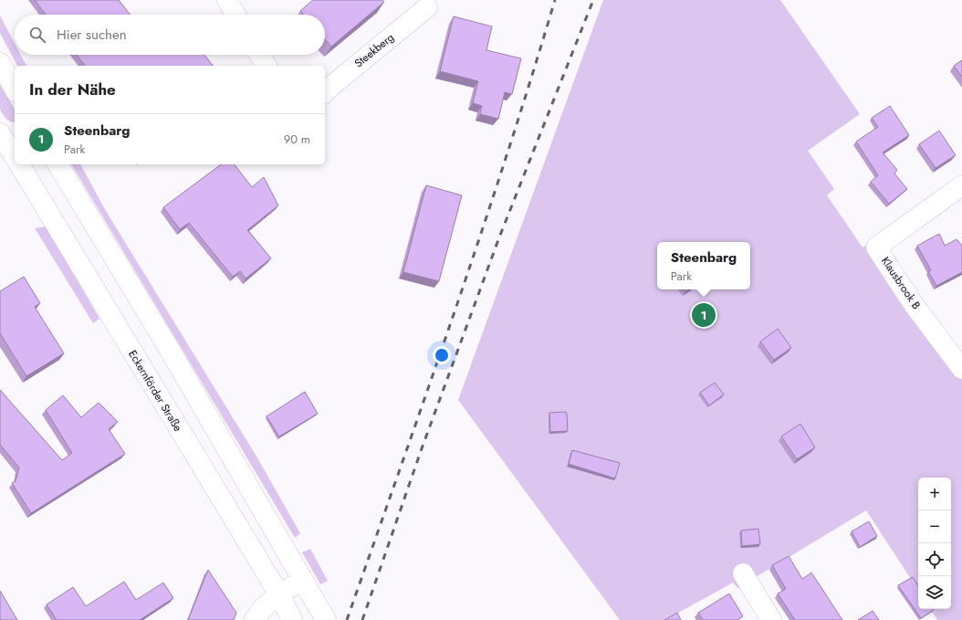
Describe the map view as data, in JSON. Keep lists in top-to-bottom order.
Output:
{
  "streets": {
    "main road": ["Steekberg", "Klausbrook B", "Eckernförder Straße"]
  },
  "page": {
    "search": "Hier suchen",
    "heading": "In der Nähe",
    "list": [
      {
        "mark": "1",
        "name": "Steenbarg",
        "note": "Park",
        "value": "90 m"
      }
    ],
    "popup": ["Steenbarg", "Park"],
    "pins": "1",
    "map_buttons": ["+", "−"]
  }
}
